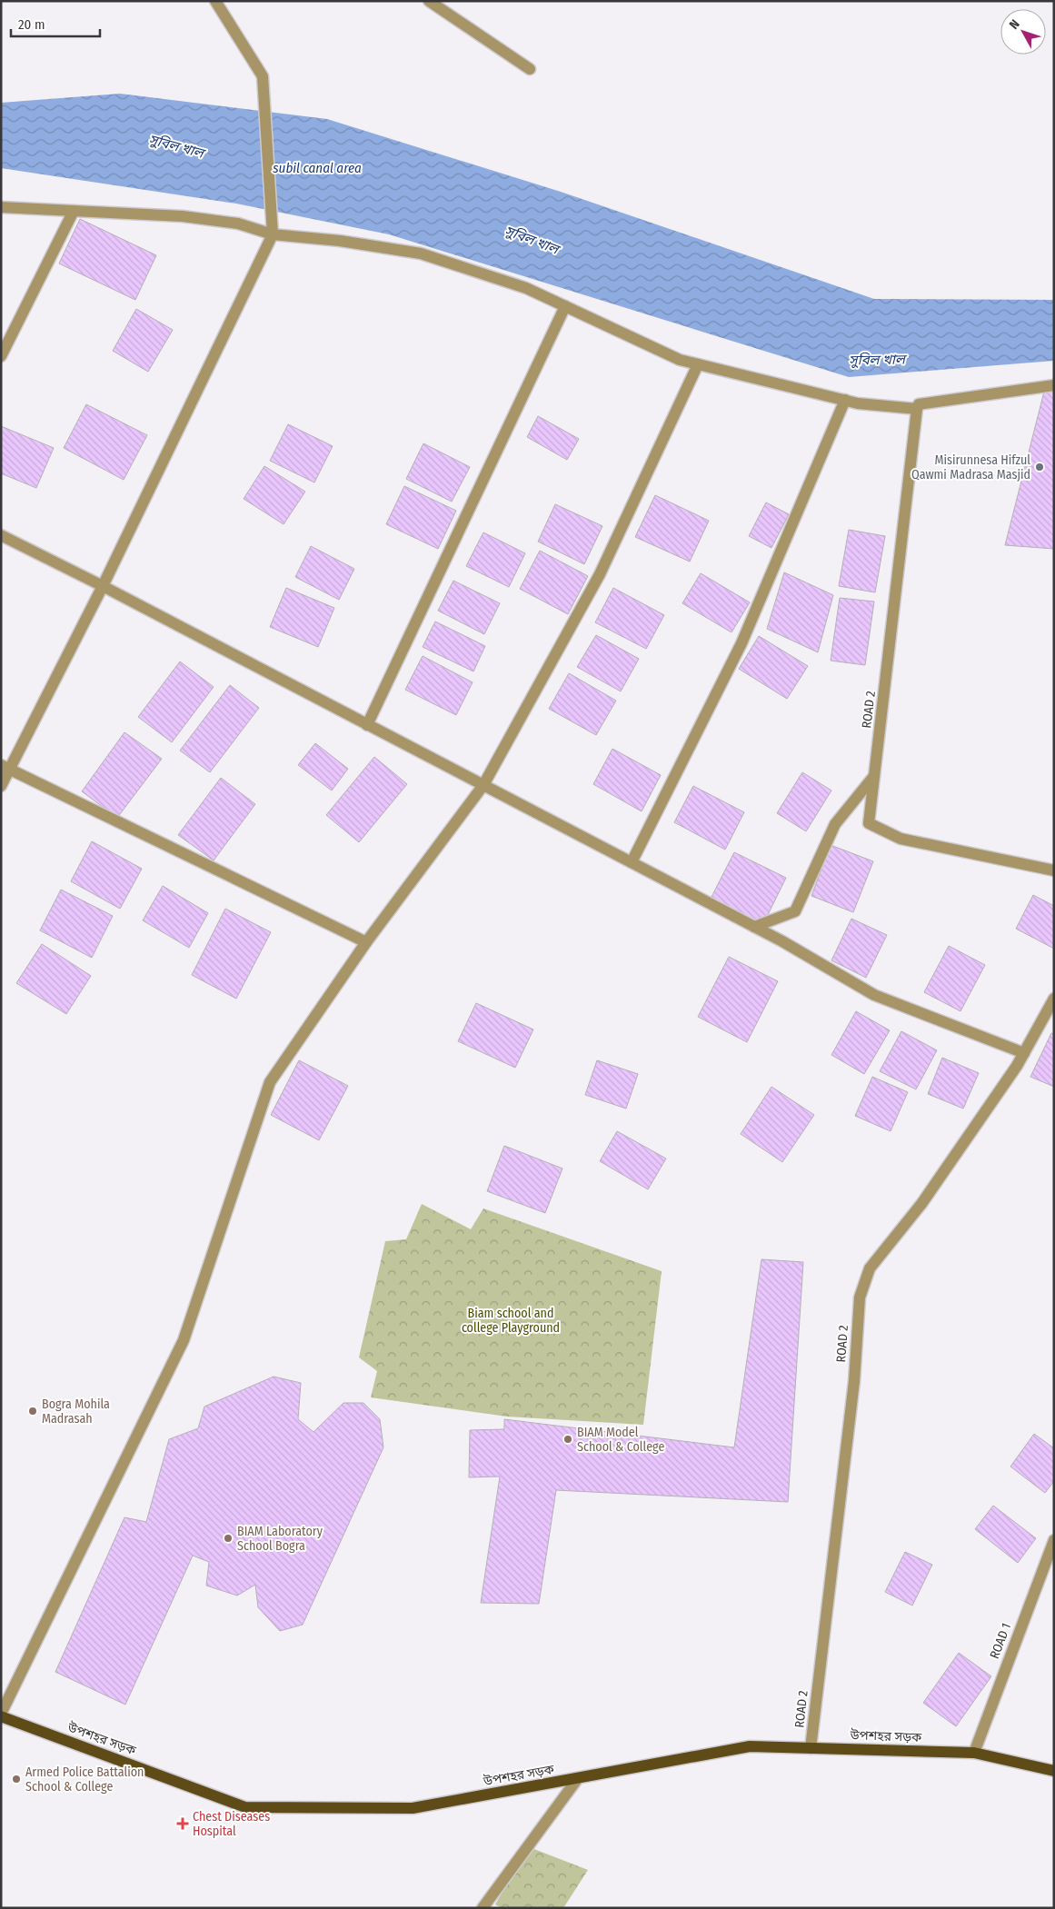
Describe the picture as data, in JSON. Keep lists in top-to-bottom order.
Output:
{
  "streets": {
    "main road": ["উপশহর সড়ক"],
    "street": ["ROAD 2", "ROAD 1"]
  },
  "crossings": [
    ["ROAD 2", "উপশহর সড়ক"],
    ["ROAD 1", "উপশহর সড়ক"]
  ],
  "water": ["সুবিল খাল", "subil canal area"],
  "parks": ["Biam school and college Playground"],
  "places": {
    "other": [
      "Misirunnesa Hifzul Qawmi Madrasa Masjid",
      "Bogra Mohila Madrasah",
      "BIAM Model School & College",
      "BIAM Laboratory School Bogra",
      "Armed Police Battalion School & College"
    ],
    "health": ["Chest Diseases Hospital"]
  },
  "scale_bar": "20 m",
  "north": "top left"
}
